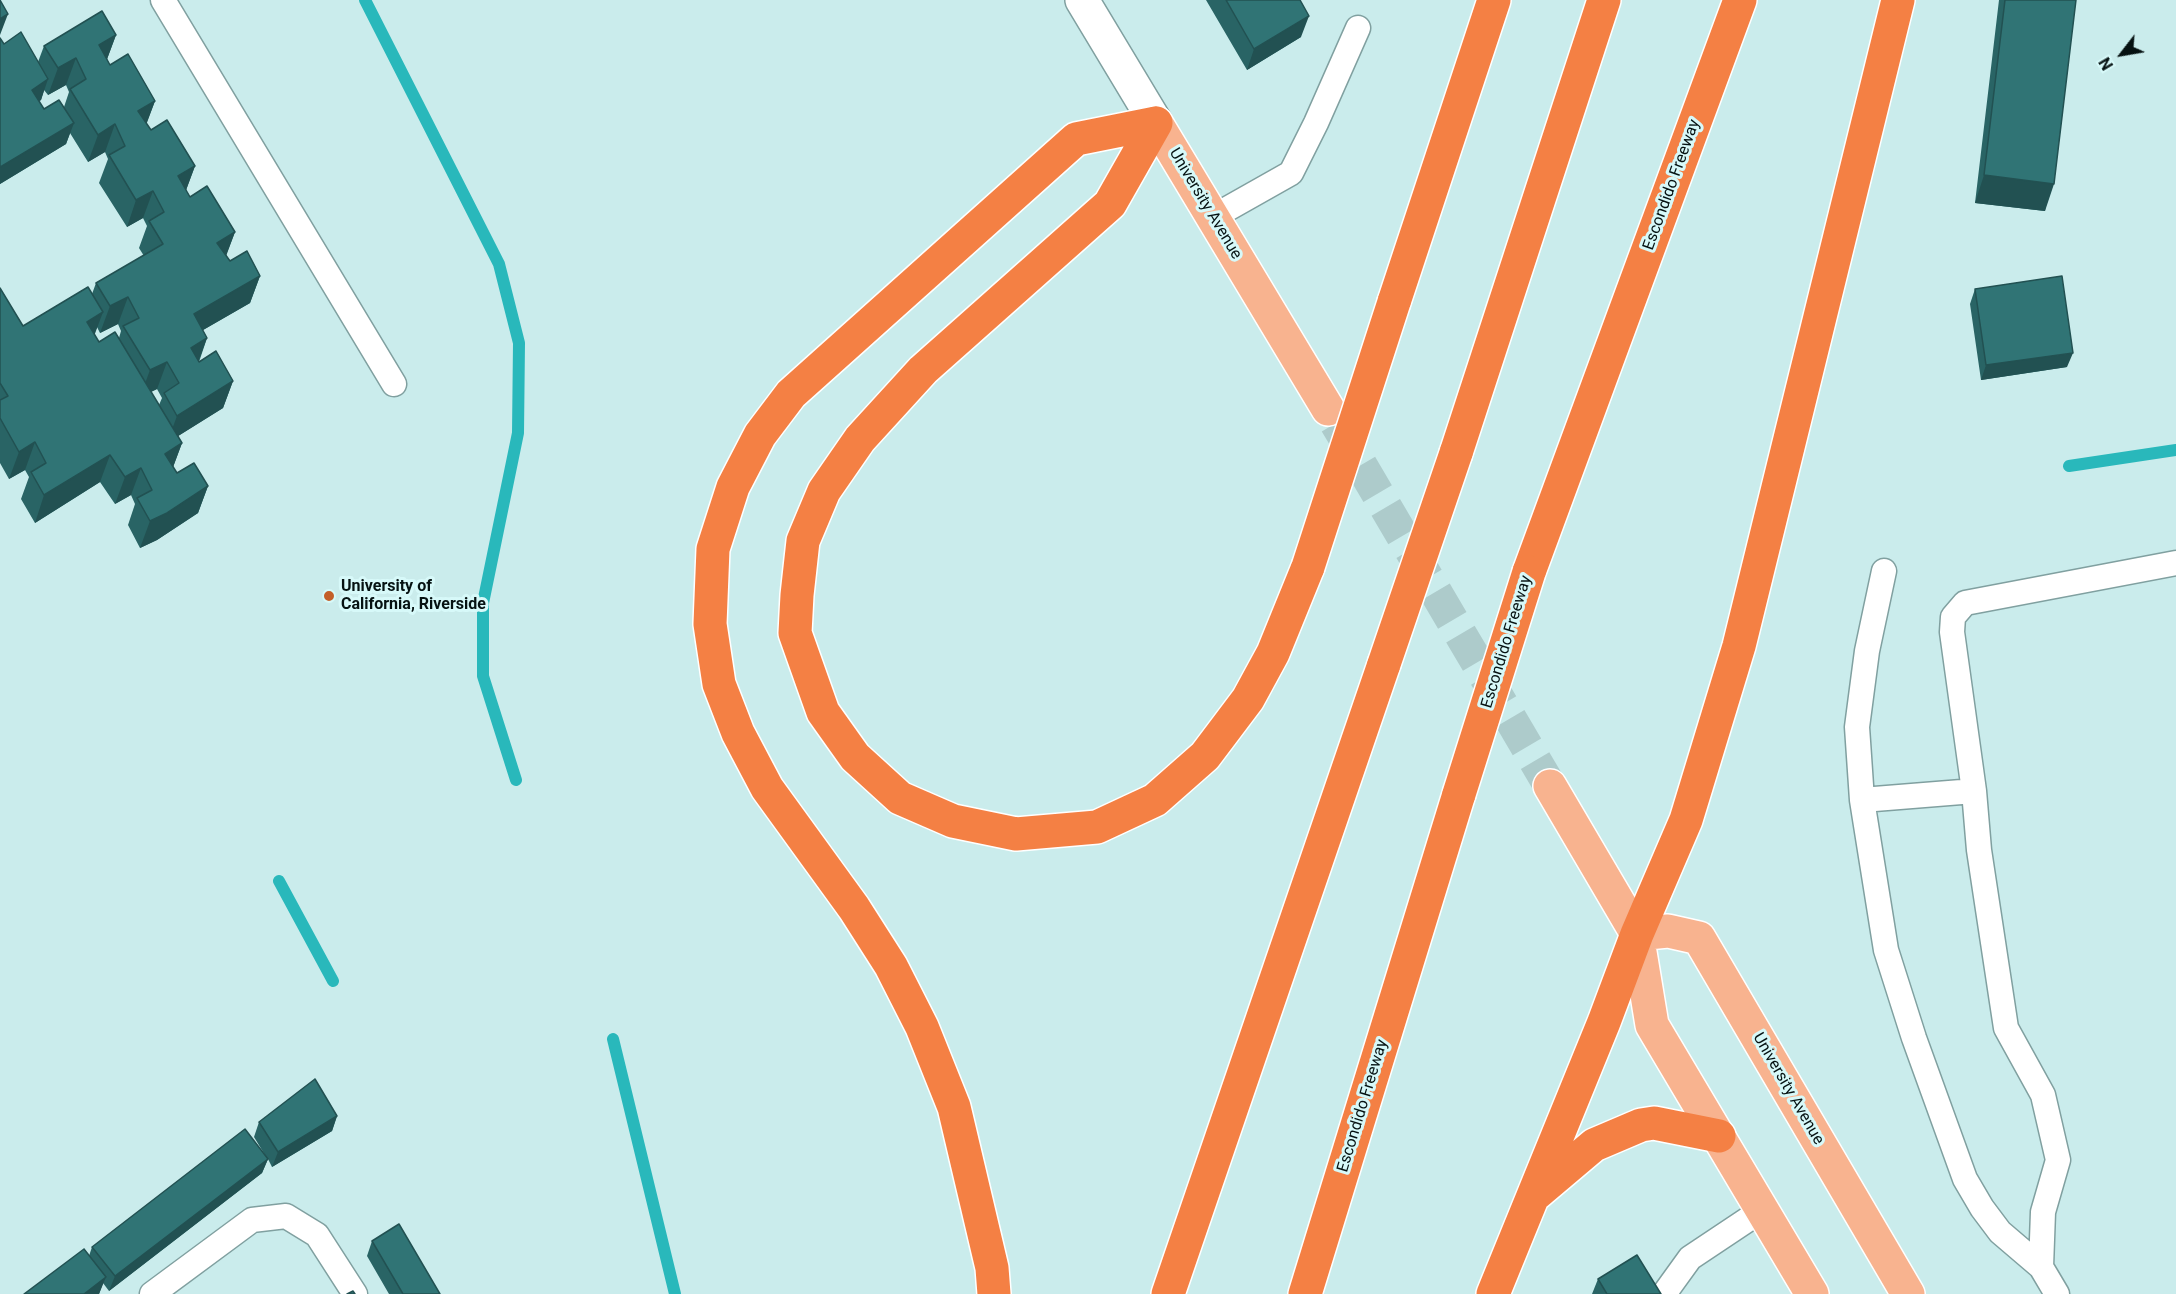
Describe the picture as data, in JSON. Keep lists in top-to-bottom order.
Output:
{
  "streets": {
    "highway": ["Escondido Freeway"],
    "main road": ["University Avenue"]
  },
  "places": ["University of California, Riverside"],
  "north": "bottom left"
}
